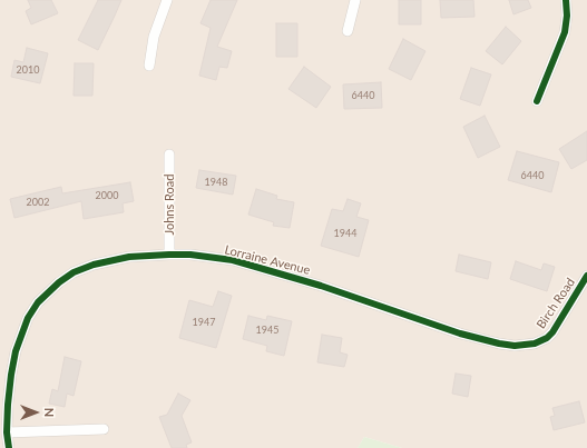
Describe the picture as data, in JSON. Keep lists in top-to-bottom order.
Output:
{
  "streets": {
    "street": ["Johns Road", "Lorraine Avenue", "Birch Road"]
  },
  "crossings": [
    ["Johns Road", "Lorraine Avenue"],
    ["Lorraine Avenue", "Birch Road"]
  ],
  "house_numbers": [
    "2010",
    "6440",
    "6440",
    "1948",
    "2000",
    "2002",
    "1944",
    "1947",
    "1945"
  ],
  "north": "right"
}
